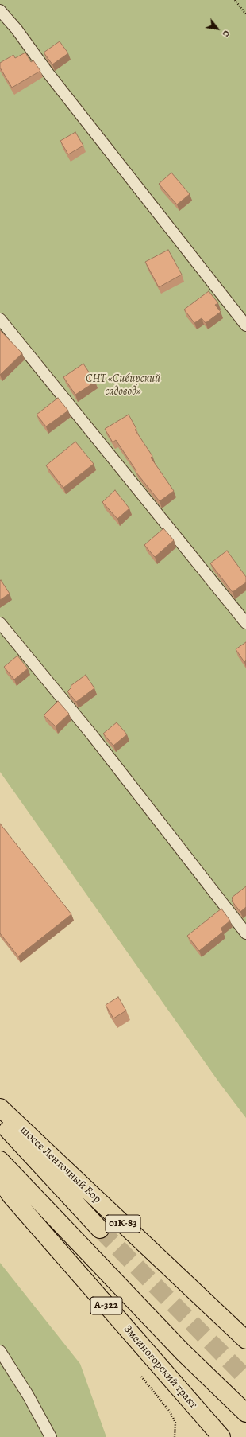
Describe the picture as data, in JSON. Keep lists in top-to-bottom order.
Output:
{
  "streets": {
    "highway": [
      "шоссе Ленточный Бор",
      "01К-83",
      "А-322",
      "Змеиногорский тракт"
    ]
  },
  "parks": ["СНТ «Сибирский садовод»"],
  "north": "bottom right"
}
